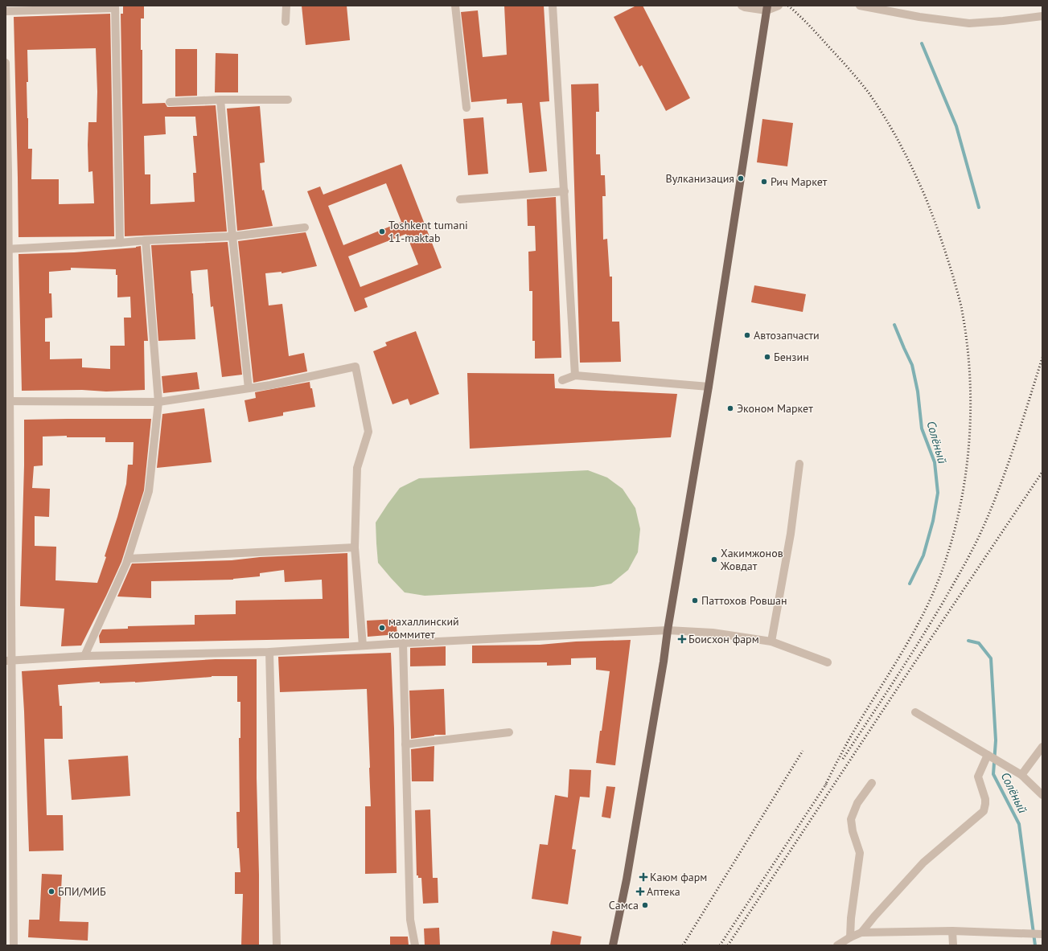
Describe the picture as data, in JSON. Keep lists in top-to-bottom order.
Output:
{
  "water": ["Солёный"],
  "places": {
    "other": [
      "Вулканизация",
      "Рич Маркет",
      "Toshkent tumani 11-maktab",
      "Автозапчасти",
      "Бензин",
      "Эконом Маркет",
      "Хакимжонов Жовдат",
      "Паттохов Ровшан",
      "махаллинский коммитет",
      "БПИ/МИБ",
      "Самса"
    ],
    "health": ["Боисхон фарм", "Каюм фарм", "Аптека"]
  }
}
